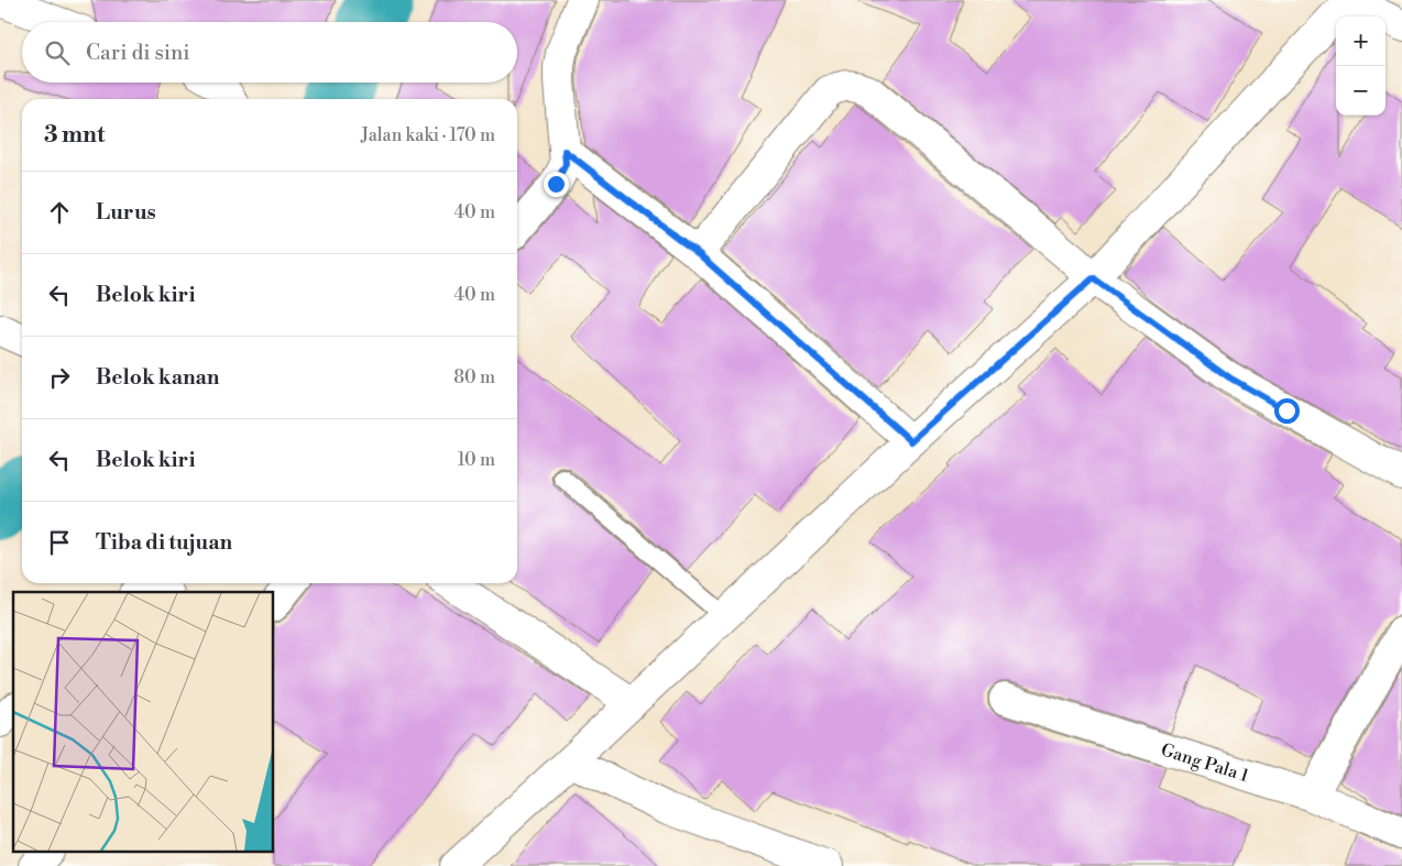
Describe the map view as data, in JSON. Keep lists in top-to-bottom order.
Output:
{
  "streets": {
    "main road": ["Gang Pala 1"]
  },
  "page": {
    "map_buttons": ["+", "−"],
    "search": "Cari di sini",
    "heading": ["3 mnt", "Jalan kaki · 170 m"],
    "list": [
      ["Lurus", "40 m"],
      ["Belok kiri", "40 m"],
      ["Belok kanan", "80 m"],
      ["Belok kiri", "10 m"],
      "Tiba di tujuan"
    ]
  }
}
